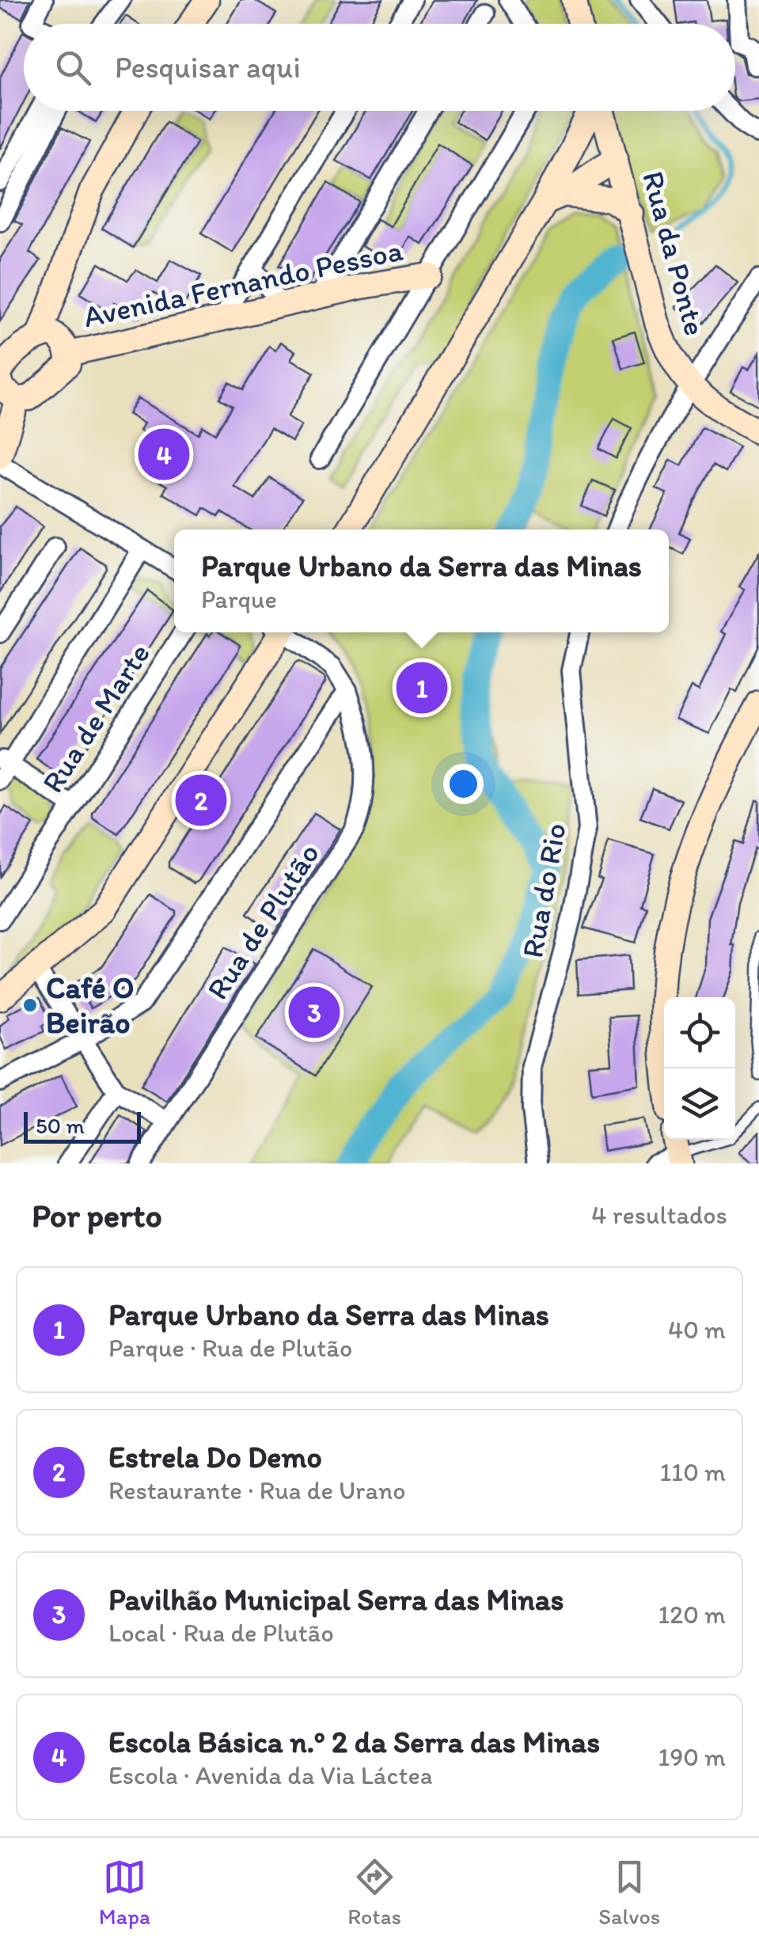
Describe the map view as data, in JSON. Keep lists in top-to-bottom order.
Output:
{
  "streets": {
    "street": [
      "Rua da Ponte",
      "Avenida Fernando Pessoa",
      "Rua de Marte",
      "Rua do Rio",
      "Rua de Plutão"
    ]
  },
  "places": ["Café O Beirão"],
  "scale_bar": "50 m",
  "page": {
    "search": "Pesquisar aqui",
    "pins": [
      "4",
      "1",
      "2",
      "3"
    ],
    "popup": ["Parque Urbano da Serra das Minas", "Parque"],
    "scale": "50 m",
    "heading": ["Por perto", "4 resultados"],
    "list": [
      {
        "mark": "1",
        "name": "Parque Urbano da Serra das Minas",
        "note": "Parque · Rua de Plutão",
        "value": "40 m"
      },
      {
        "mark": "2",
        "name": "Estrela Do Demo",
        "note": "Restaurante · Rua de Urano",
        "value": "110 m"
      },
      {
        "mark": "3",
        "name": "Pavilhão Municipal Serra das Minas",
        "note": "Local · Rua de Plutão",
        "value": "120 m"
      },
      {
        "mark": "4",
        "name": "Escola Básica n.º 2 da Serra das Minas",
        "note": "Escola · Avenida da Via Láctea",
        "value": "190 m"
      }
    ],
    "nav": ["Mapa", "Rotas", "Salvos"]
  }
}
